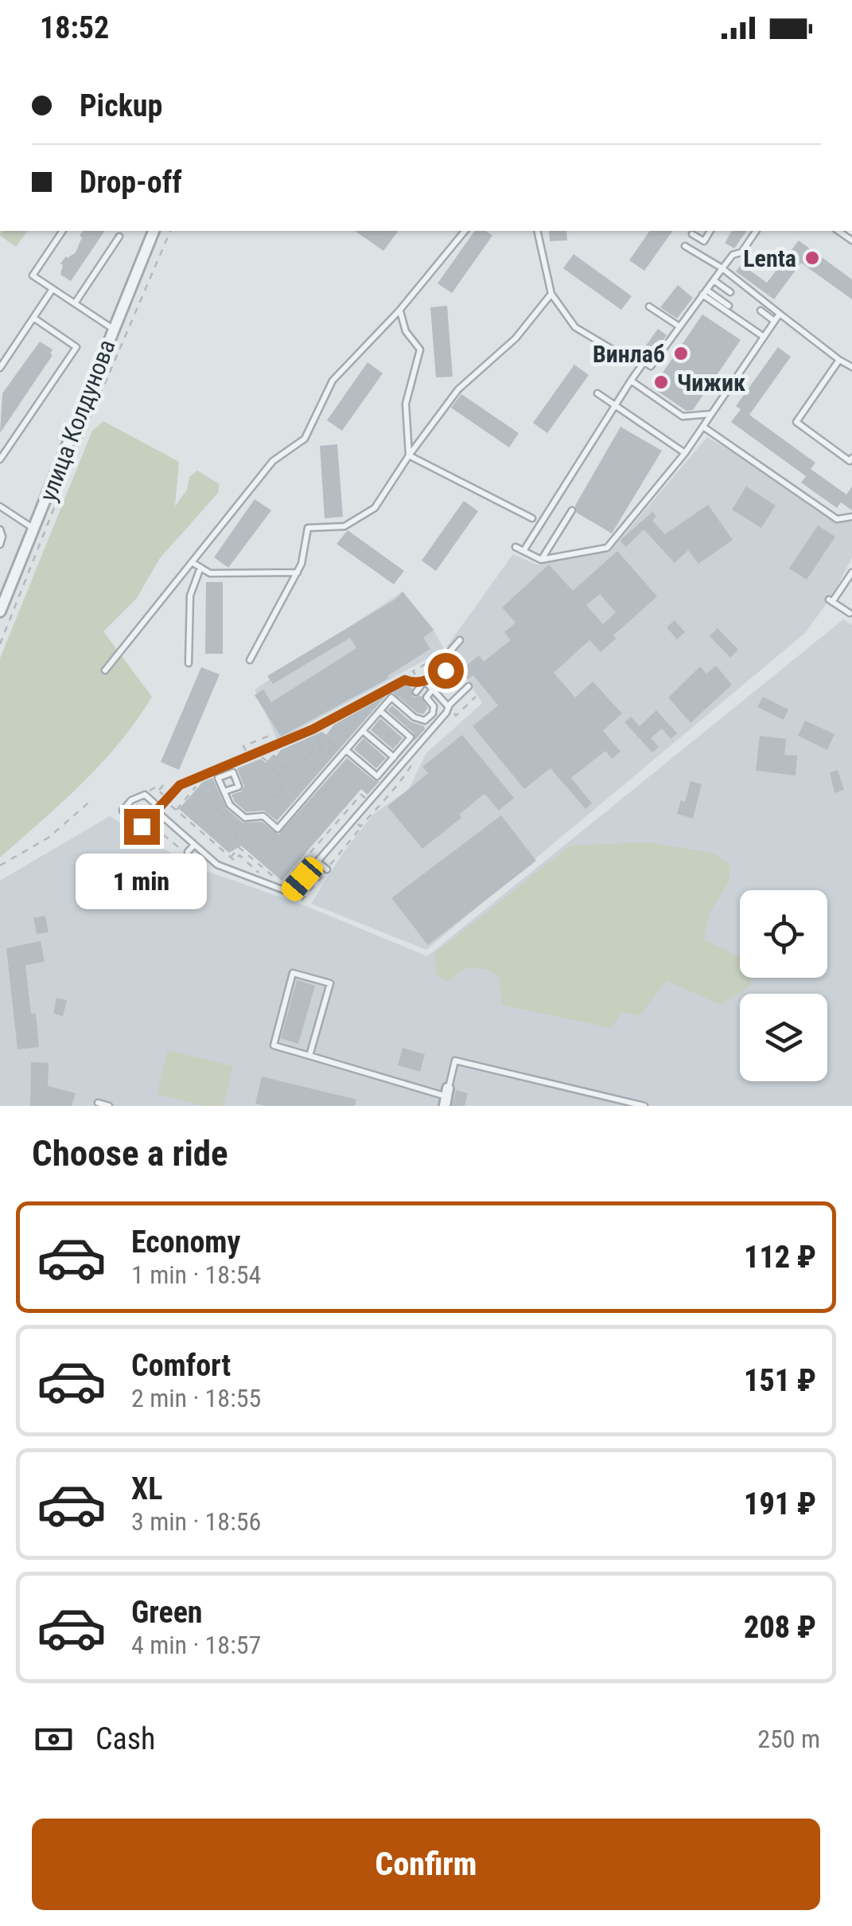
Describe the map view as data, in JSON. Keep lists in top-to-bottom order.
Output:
{
  "streets": {
    "street": ["улица Колдунова"]
  },
  "places": ["Lenta", "Винлаб", "Чижик"],
  "page": {
    "status": "18:52",
    "banner": ["Pickup", "Drop-off"],
    "bubble": "1 min",
    "heading": "Choose a ride",
    "list": [
      {
        "name": "Economy",
        "note": "1 min · 18:54",
        "value": "112 ₽"
      },
      {
        "name": "Comfort",
        "note": "2 min · 18:55",
        "value": "151 ₽"
      },
      {
        "name": "XL",
        "note": "3 min · 18:56",
        "value": "191 ₽"
      },
      {
        "name": "Green",
        "note": "4 min · 18:57",
        "value": "208 ₽"
      }
    ],
    "pay": ["Cash", "250 m"],
    "buttons": "Confirm"
  }
}
